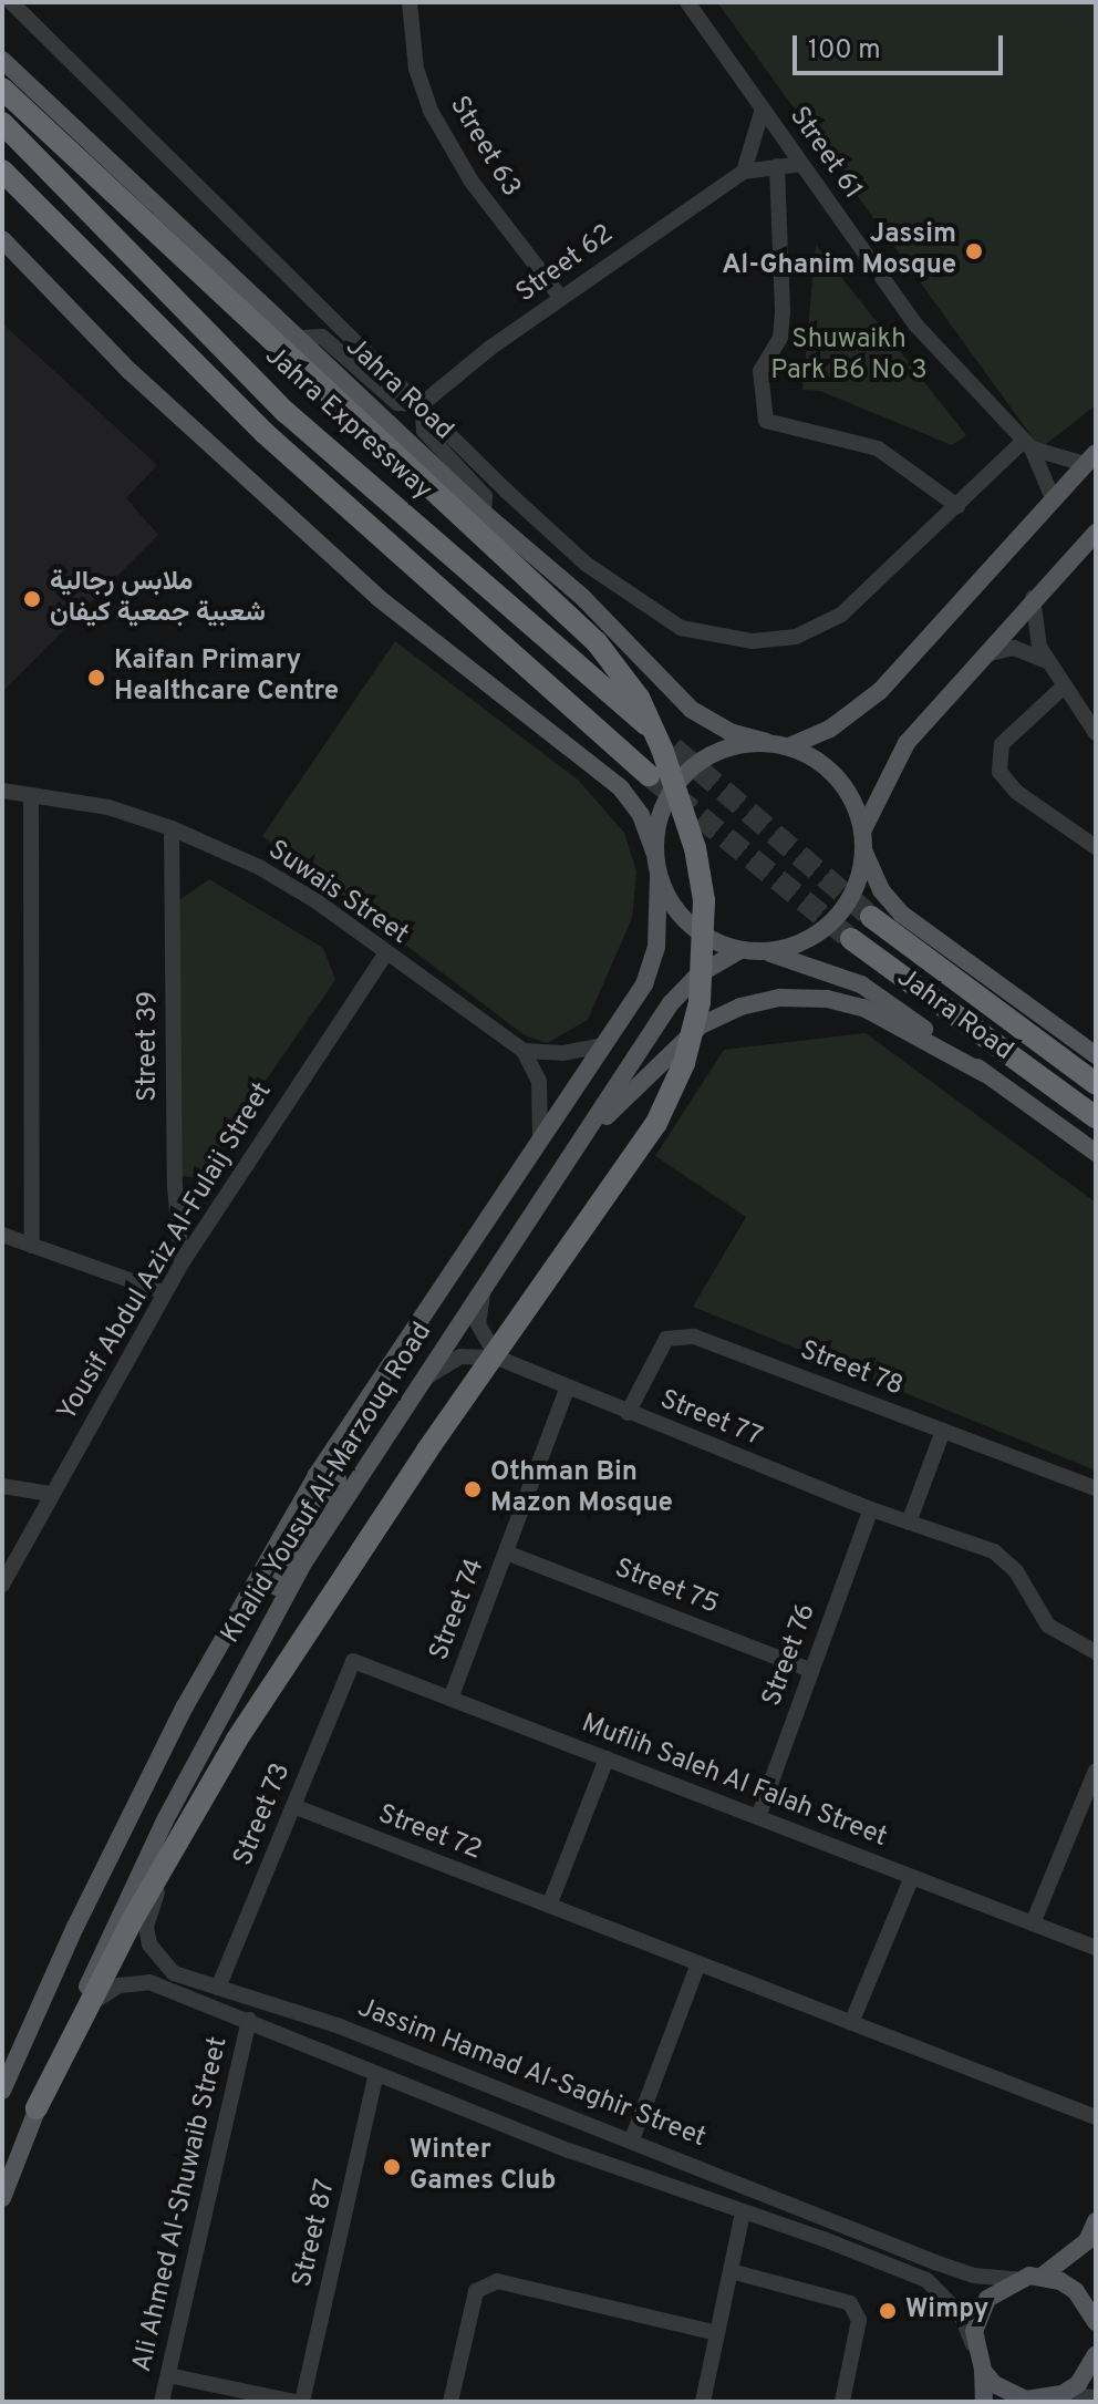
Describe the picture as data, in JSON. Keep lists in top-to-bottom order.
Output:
{
  "streets": {
    "highway": ["Jahra Road", "Jahra Expressway"],
    "main road": ["Khalid Yousuf Al-Marzouq Road"],
    "street": [
      "Street 63",
      "Street 61",
      "Street 62",
      "Suwais Street",
      "Street 39",
      "Yousif Abdul Aziz Al-Fulaij Street",
      "Street 78",
      "Street 77",
      "Street 75",
      "Street 74",
      "Street 76",
      "Muflih Saleh Al Falah Street",
      "Street 73",
      "Street 72",
      "Jassim Hamad Al-Saghir Street",
      "Ali Ahmed Al-Shuwaib Street",
      "Street 87"
    ]
  },
  "crossings": [
    ["Street 63", "Street 62"],
    ["Street 61", "Street 62"],
    ["Street 62", "Jahra Road"],
    ["Jahra Road", "Khalid Yousuf Al-Marzouq Road"],
    ["Suwais Street", "Street 39"],
    ["Suwais Street", "Yousif Abdul Aziz Al-Fulaij Street"],
    ["Street 39", "Yousif Abdul Aziz Al-Fulaij Street"],
    ["Street 78", "Street 77"],
    ["Street 77", "Khalid Yousuf Al-Marzouq Road"],
    ["Street 77", "Street 74"],
    ["Street 77", "Street 76"],
    ["Street 75", "Street 74"],
    ["Street 75", "Street 76"],
    ["Street 74", "Muflih Saleh Al Falah Street"],
    ["Street 76", "Muflih Saleh Al Falah Street"],
    ["Muflih Saleh Al Falah Street", "Street 73"],
    ["Street 73", "Street 72"],
    ["Street 73", "Jassim Hamad Al-Saghir Street"],
    ["Jassim Hamad Al-Saghir Street", "Ali Ahmed Al-Shuwaib Street"],
    ["Jassim Hamad Al-Saghir Street", "Street 87"]
  ],
  "parks": ["Shuwaikh Park B6 No 3"],
  "places": [
    "Jassim Al-Ghanim Mosque",
    "ملابس رجالية شعبية جمعية كيفان",
    "Kaifan Primary Healthcare Centre",
    "Othman Bin Mazon Mosque",
    "Winter Games Club",
    "Wimpy"
  ],
  "scale_bar": "100 m"
}
